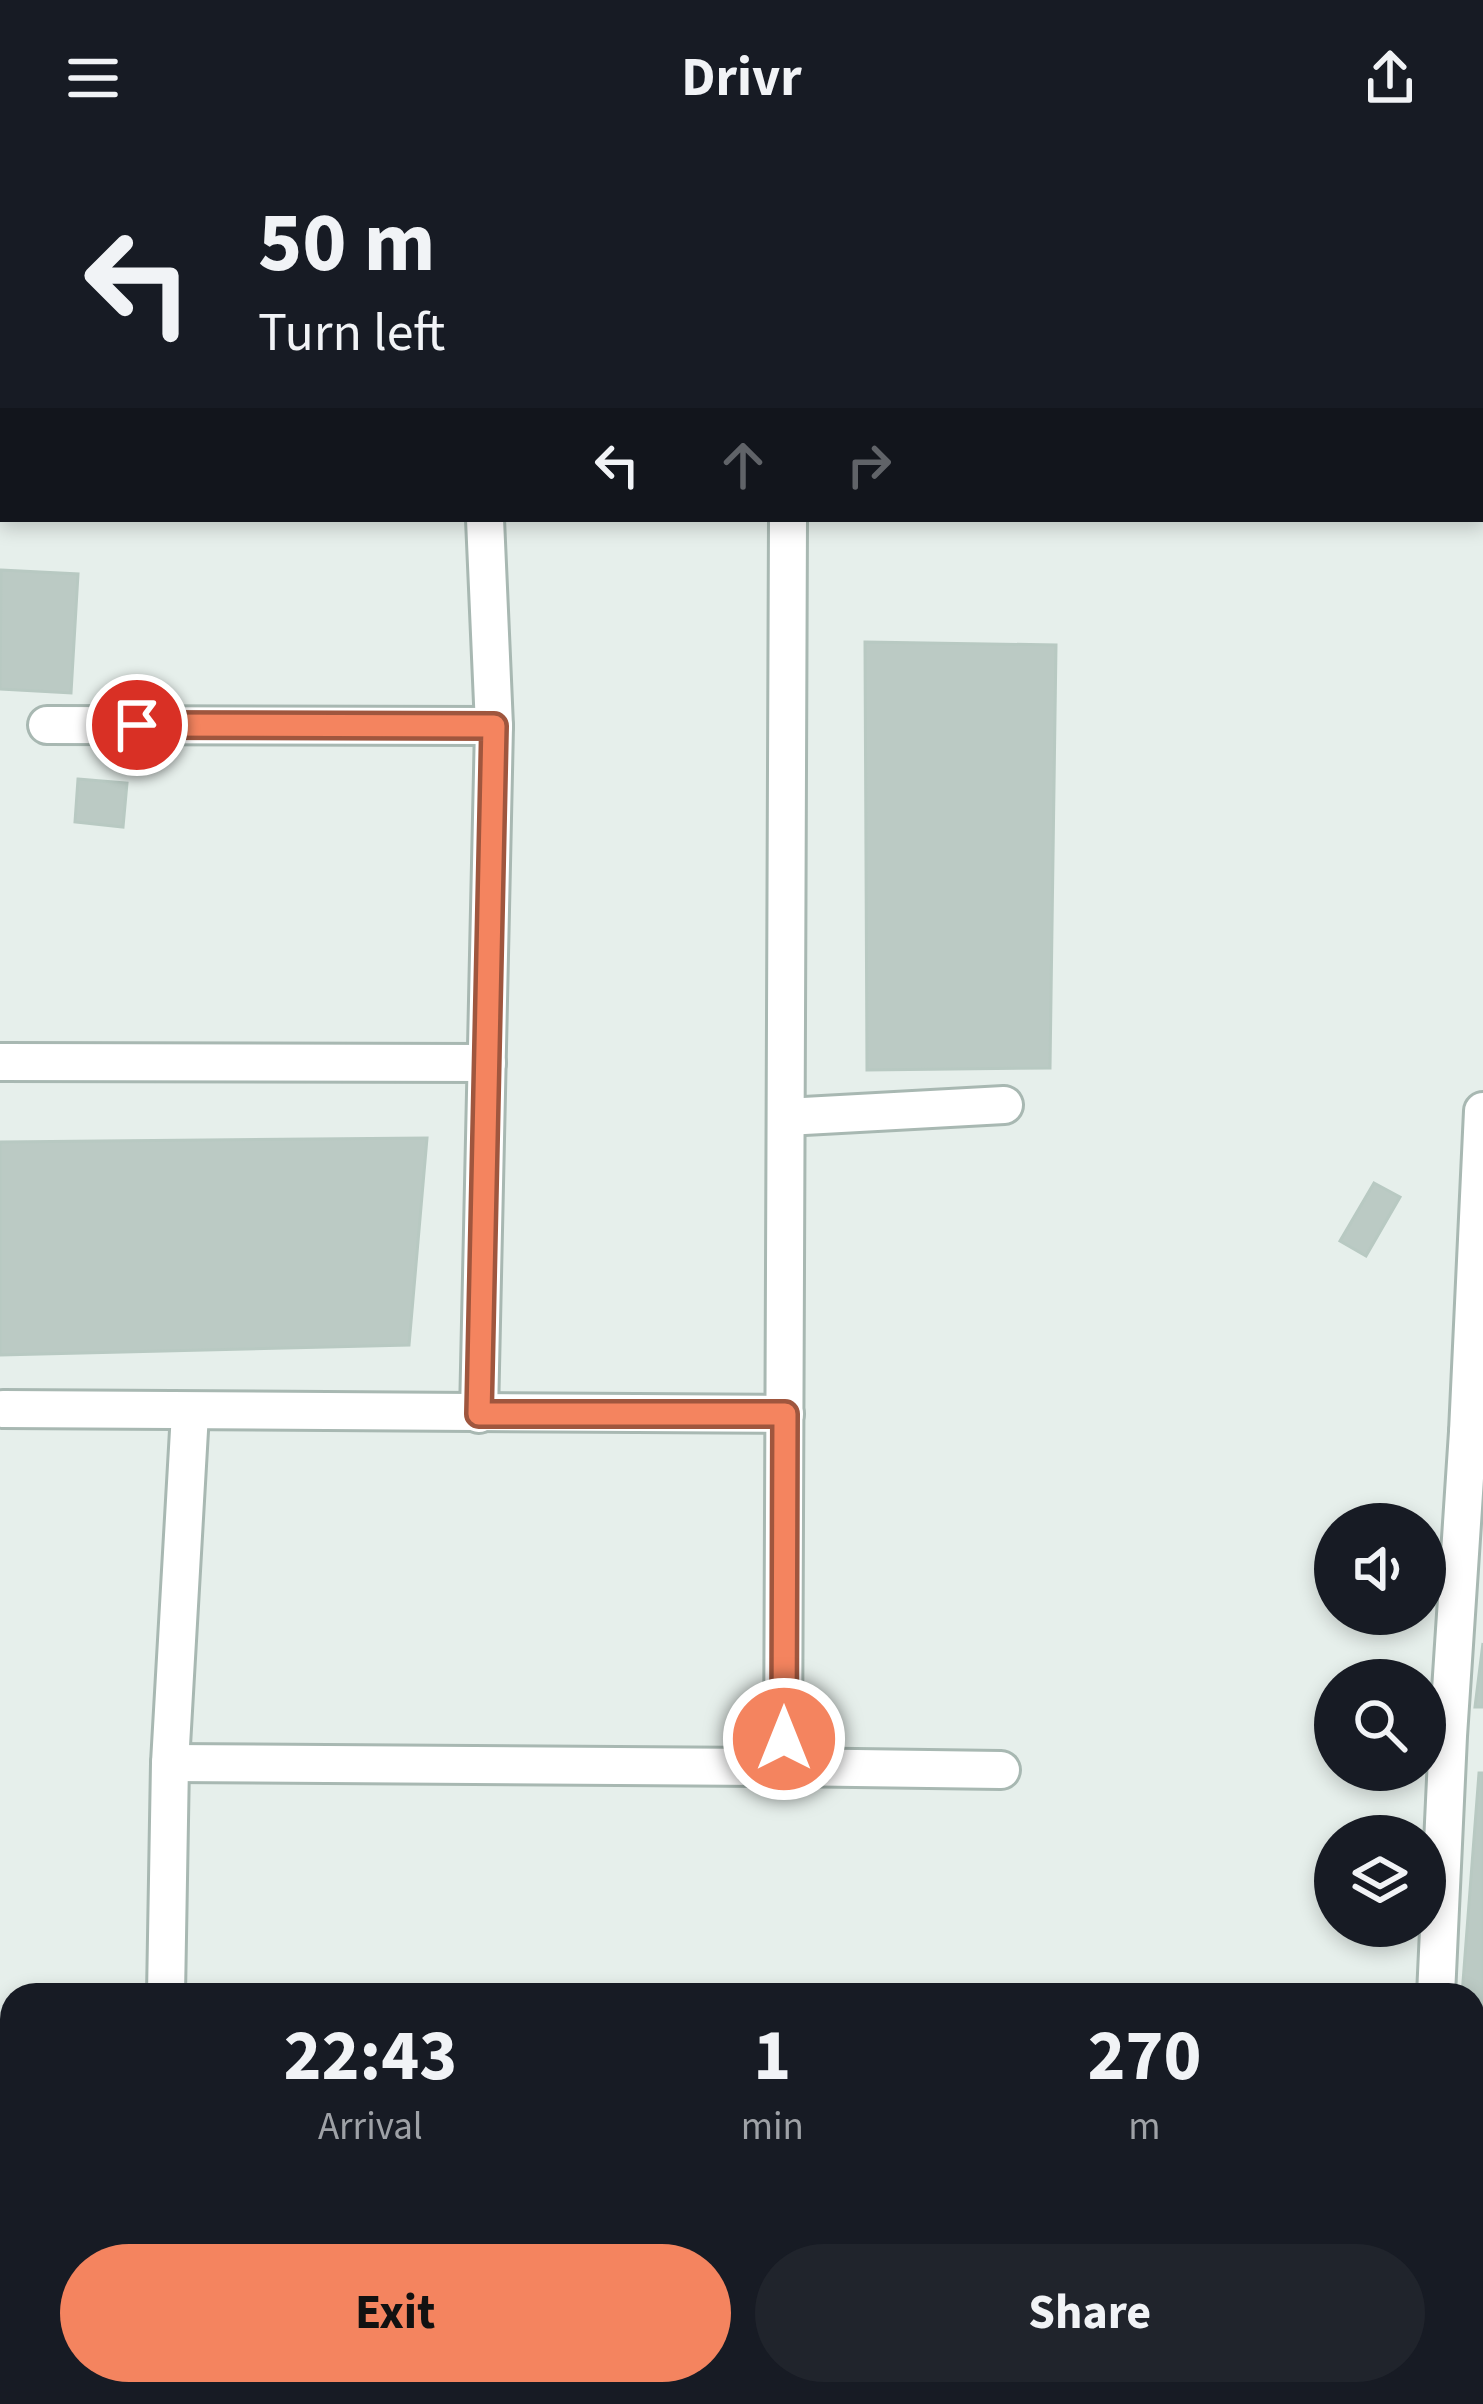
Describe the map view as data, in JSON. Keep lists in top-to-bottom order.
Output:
{
  "page": {
    "header": "Drivr",
    "turn": ["50 m", "Turn left"],
    "eta": [
      "22:43",
      "Arrival",
      "1",
      "min",
      "270",
      "m"
    ],
    "buttons": ["Exit", "Share"]
  }
}
